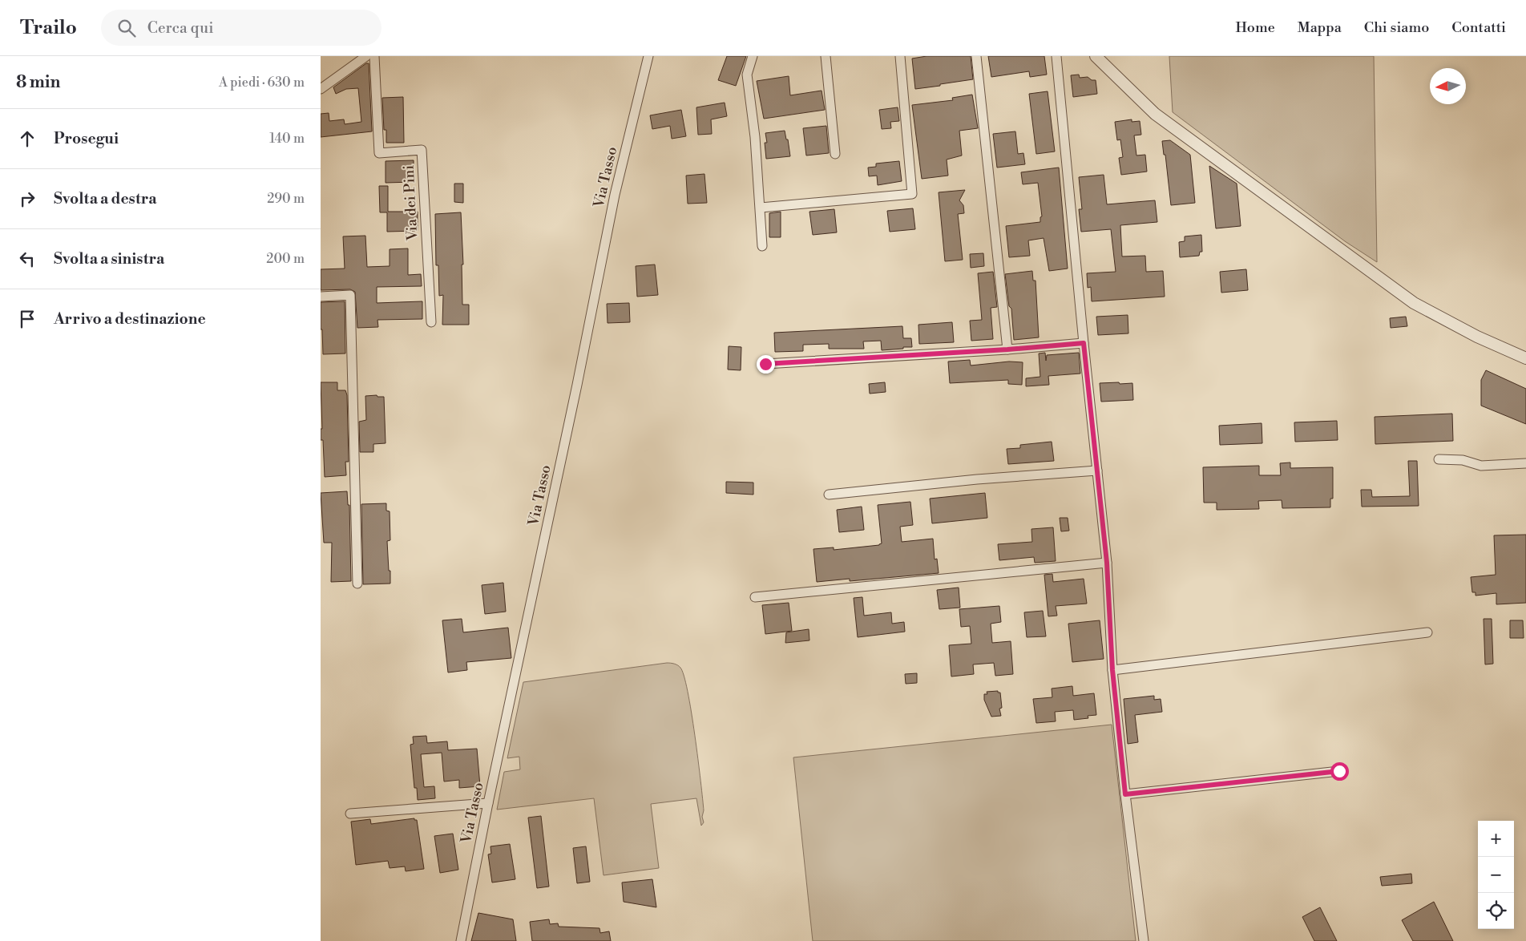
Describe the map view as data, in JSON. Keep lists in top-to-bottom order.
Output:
{
  "streets": {
    "street": ["Via Tasso", "Via dei Pini"]
  },
  "north": "left",
  "page": {
    "header": "Trailo",
    "search": "Cerca qui",
    "nav": [
      "Home",
      "Mappa",
      "Chi siamo",
      "Contatti"
    ],
    "heading": ["8 min", "A piedi · 630 m"],
    "list": [
      ["Prosegui", "140 m"],
      ["Svolta a destra", "290 m"],
      ["Svolta a sinistra", "200 m"],
      "Arrivo a destinazione"
    ],
    "map_buttons": ["+", "−"]
  }
}
